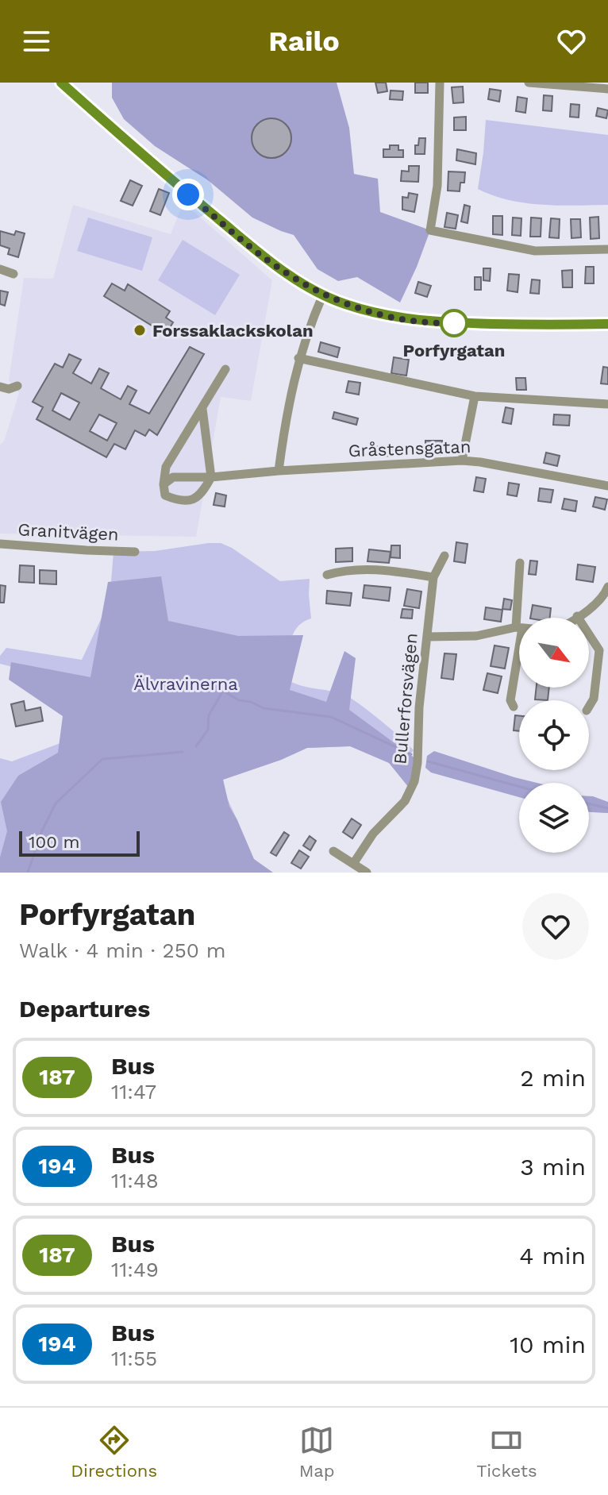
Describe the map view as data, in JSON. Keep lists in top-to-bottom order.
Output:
{
  "streets": {
    "street": ["Gråstensgatan", "Granitvägen", "Bullerforsvägen"]
  },
  "parks": ["Älvravinerna"],
  "places": ["Porfyrgatan", "Forssaklackskolan"],
  "lines": ["bus line 187"],
  "scale_bar": "100 m",
  "north": "bottom right",
  "page": {
    "header": "Railo",
    "scale": "100 m",
    "heading": [
      ["Porfyrgatan", "Walk · 4 min · 250 m"],
      "Departures"
    ],
    "list": [
      {
        "mark": "187",
        "name": "Bus",
        "note": "11:47",
        "value": "2 min"
      },
      {
        "mark": "194",
        "name": "Bus",
        "note": "11:48",
        "value": "3 min"
      },
      {
        "mark": "187",
        "name": "Bus",
        "note": "11:49",
        "value": "4 min"
      },
      {
        "mark": "194",
        "name": "Bus",
        "note": "11:55",
        "value": "10 min"
      }
    ],
    "tabs": ["Directions", "Map", "Tickets"]
  }
}
